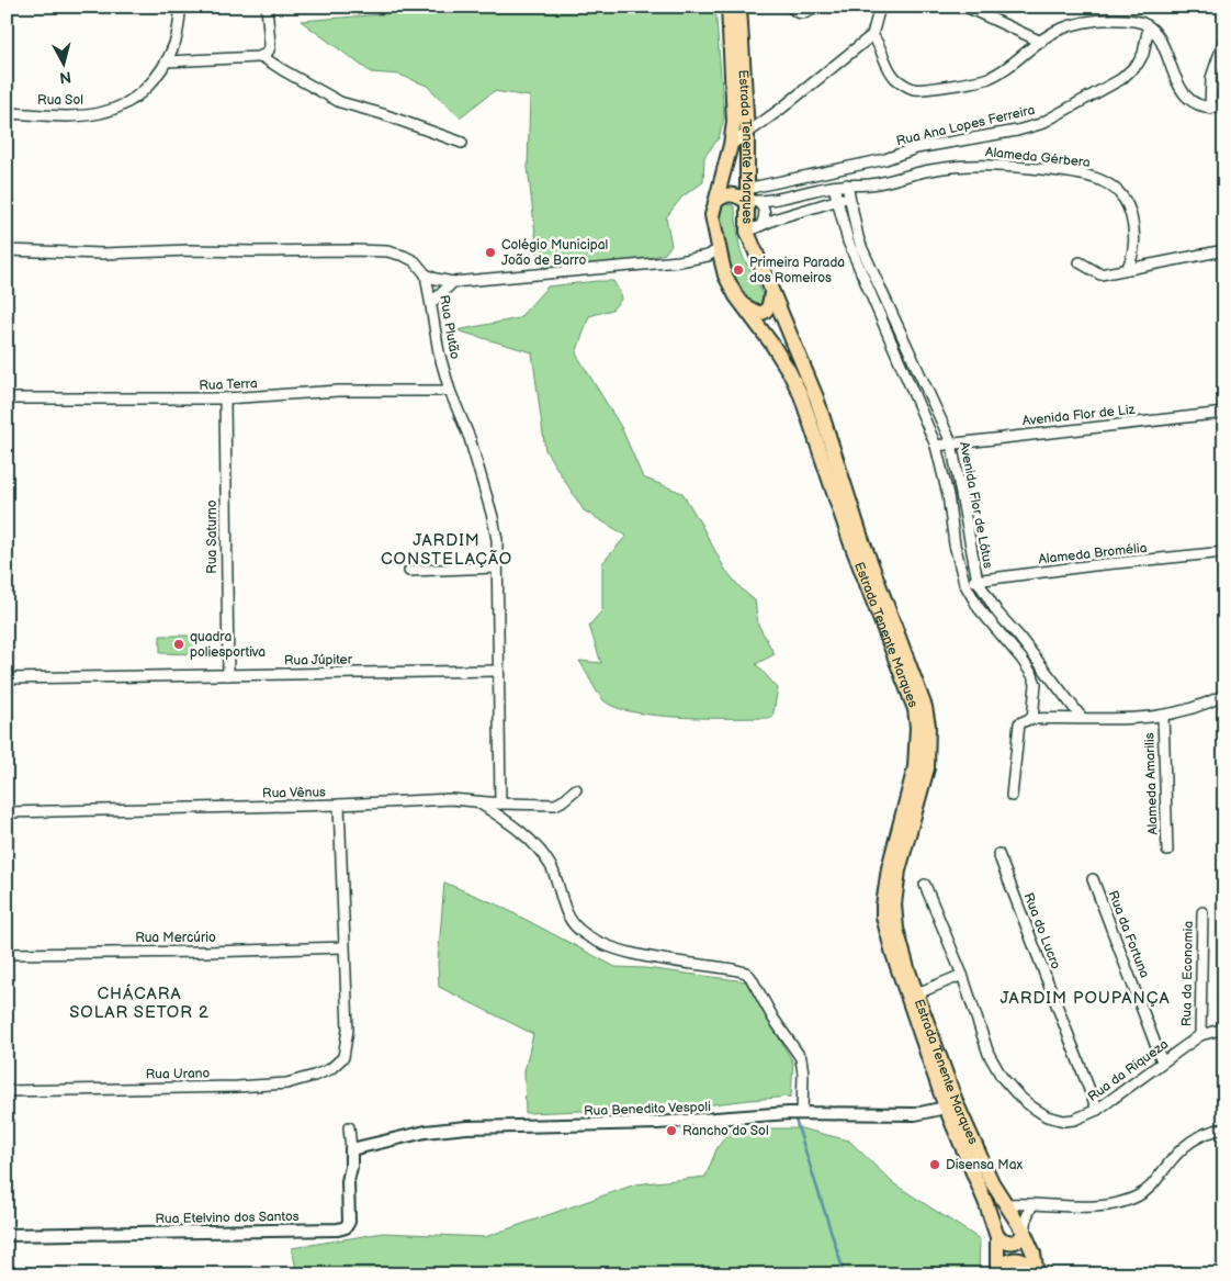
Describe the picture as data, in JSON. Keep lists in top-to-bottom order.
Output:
{
  "streets": {
    "main road": ["Estrada Tenente Marques"],
    "street": [
      "Rua Sol",
      "Rua Ana Lopes Ferreira",
      "Alameda Gérbera",
      "Rua Plutão",
      "Rua Terra",
      "Avenida Flor de Liz",
      "Avenida Flor de Lótus",
      "Rua Saturno",
      "Alameda Bromélia",
      "Rua Júpiter",
      "Alameda Amarilis",
      "Rua Vênus",
      "Rua do Lucro",
      "Rua da Fortuna",
      "Rua Mercúrio",
      "Rua da Economia",
      "Rua da Riqueza",
      "Rua Urano",
      "Rua Benedito Vespoli",
      "Rua Etelvino dos Santos"
    ]
  },
  "crossings": [
    ["Rua Ana Lopes Ferreira", "Estrada Tenente Marques"],
    ["Rua Ana Lopes Ferreira", "Alameda Gérbera"],
    ["Estrada Tenente Marques", "Alameda Gérbera"],
    ["Estrada Tenente Marques", "Rua Benedito Vespoli"],
    ["Alameda Gérbera", "Avenida Flor de Lótus"],
    ["Rua Plutão", "Rua Terra"],
    ["Rua Plutão", "Rua Júpiter"],
    ["Rua Plutão", "Rua Vênus"],
    ["Rua Terra", "Rua Saturno"],
    ["Avenida Flor de Liz", "Avenida Flor de Lótus"],
    ["Avenida Flor de Lótus", "Alameda Bromélia"],
    ["Rua Saturno", "Rua Júpiter"],
    ["Rua do Lucro", "Rua da Riqueza"],
    ["Rua da Fortuna", "Rua da Riqueza"],
    ["Rua Mercúrio", "Rua Urano"],
    ["Rua da Economia", "Rua da Riqueza"],
    ["Rua Benedito Vespoli", "Rua Etelvino dos Santos"]
  ],
  "districts": ["JARDIM CONSTELAÇÃO", "CHÁCARA SOLAR SETOR 2", "JARDIM POUPANÇA"],
  "places": [
    "Colégio Municipal João de Barro",
    "Primeira Parada dos Romeiros",
    "quadra poliesportiva",
    "Rancho do Sol",
    "Disensa Max"
  ],
  "north": "bottom"
}
